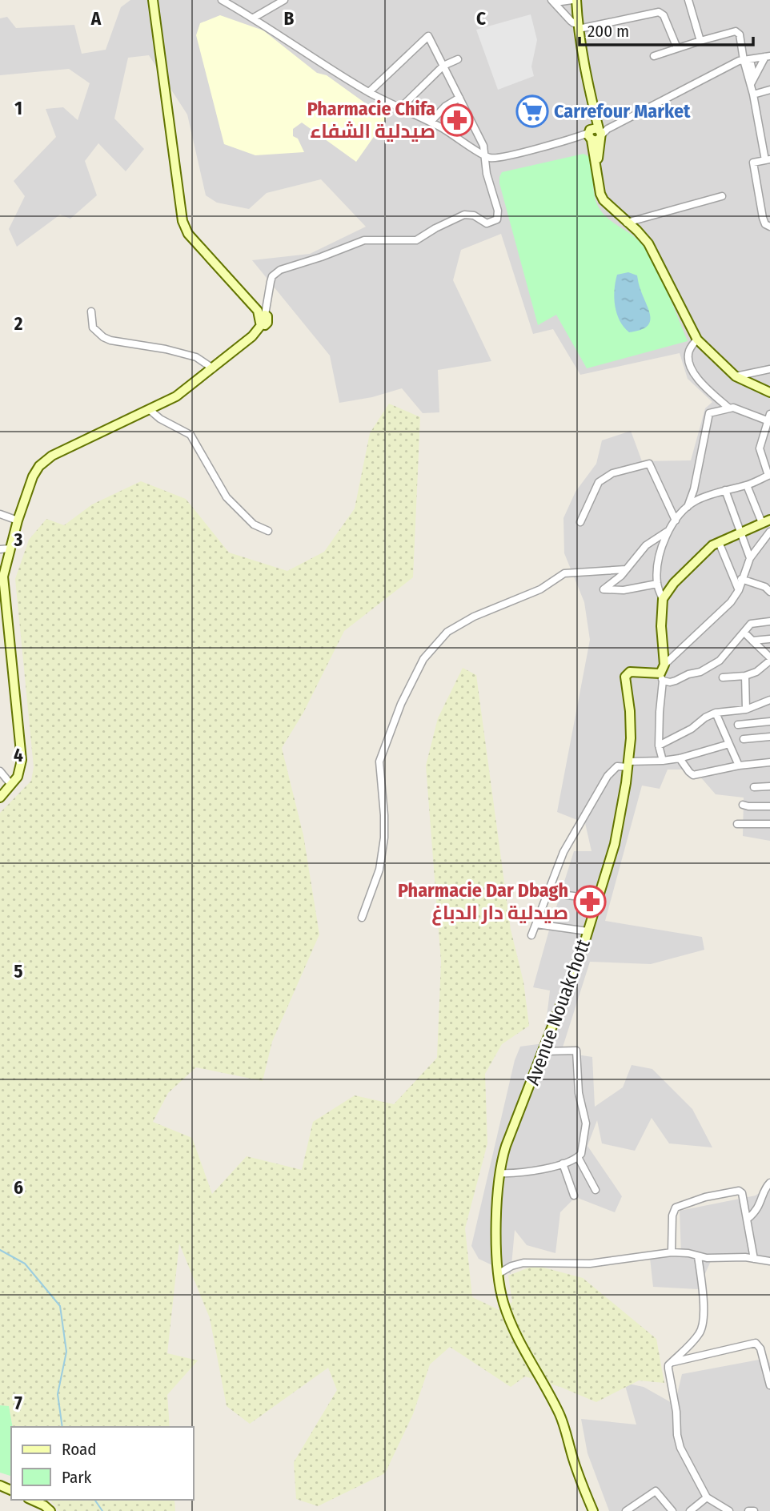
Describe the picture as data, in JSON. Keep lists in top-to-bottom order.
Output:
{
  "streets": {
    "street": ["Avenue Nouakchott"]
  },
  "places": {
    "supermarket": ["Carrefour Market"],
    "pharmacy": ["Pharmacie Chifa صيدلية الشفاء", "Pharmacie Dar Dbagh صيدلية دار الدباغ"]
  },
  "legend": ["Road", "Park"],
  "scale_bar": "200 m",
  "grid": {
    "columns": ["A", "B", "C"],
    "rows": [
      "1",
      "2",
      "3",
      "4",
      "5",
      "6",
      "7"
    ]
  }
}
